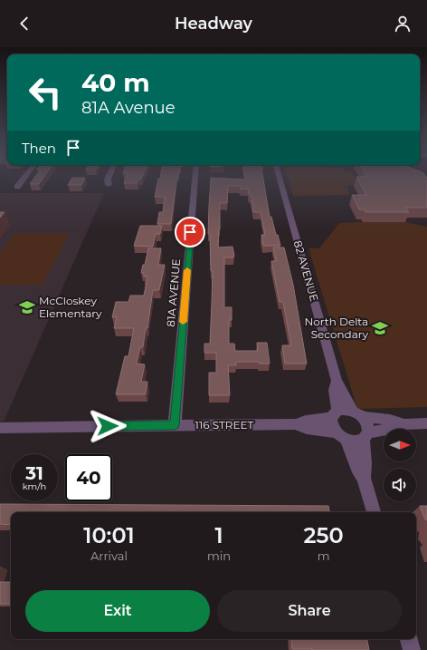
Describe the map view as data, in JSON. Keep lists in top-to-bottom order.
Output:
{
  "streets": {
    "street": ["82 AVENUE", "81A AVENUE", "116 STREET"]
  },
  "crossings": [
    ["82 AVENUE", "116 STREET"],
    ["81A AVENUE", "116 STREET"]
  ],
  "places": {
    "school or university": ["McCloskey Elementary", "North Delta Secondary"]
  },
  "north": "right",
  "page": {
    "header": "Headway",
    "turn": ["40 m", "81A Avenue"],
    "then": "Then",
    "speed": "31 km/h",
    "limit": "40",
    "eta": [
      "10:01",
      "Arrival",
      "1",
      "min",
      "250",
      "m"
    ],
    "buttons": ["Exit", "Share"]
  }
}
